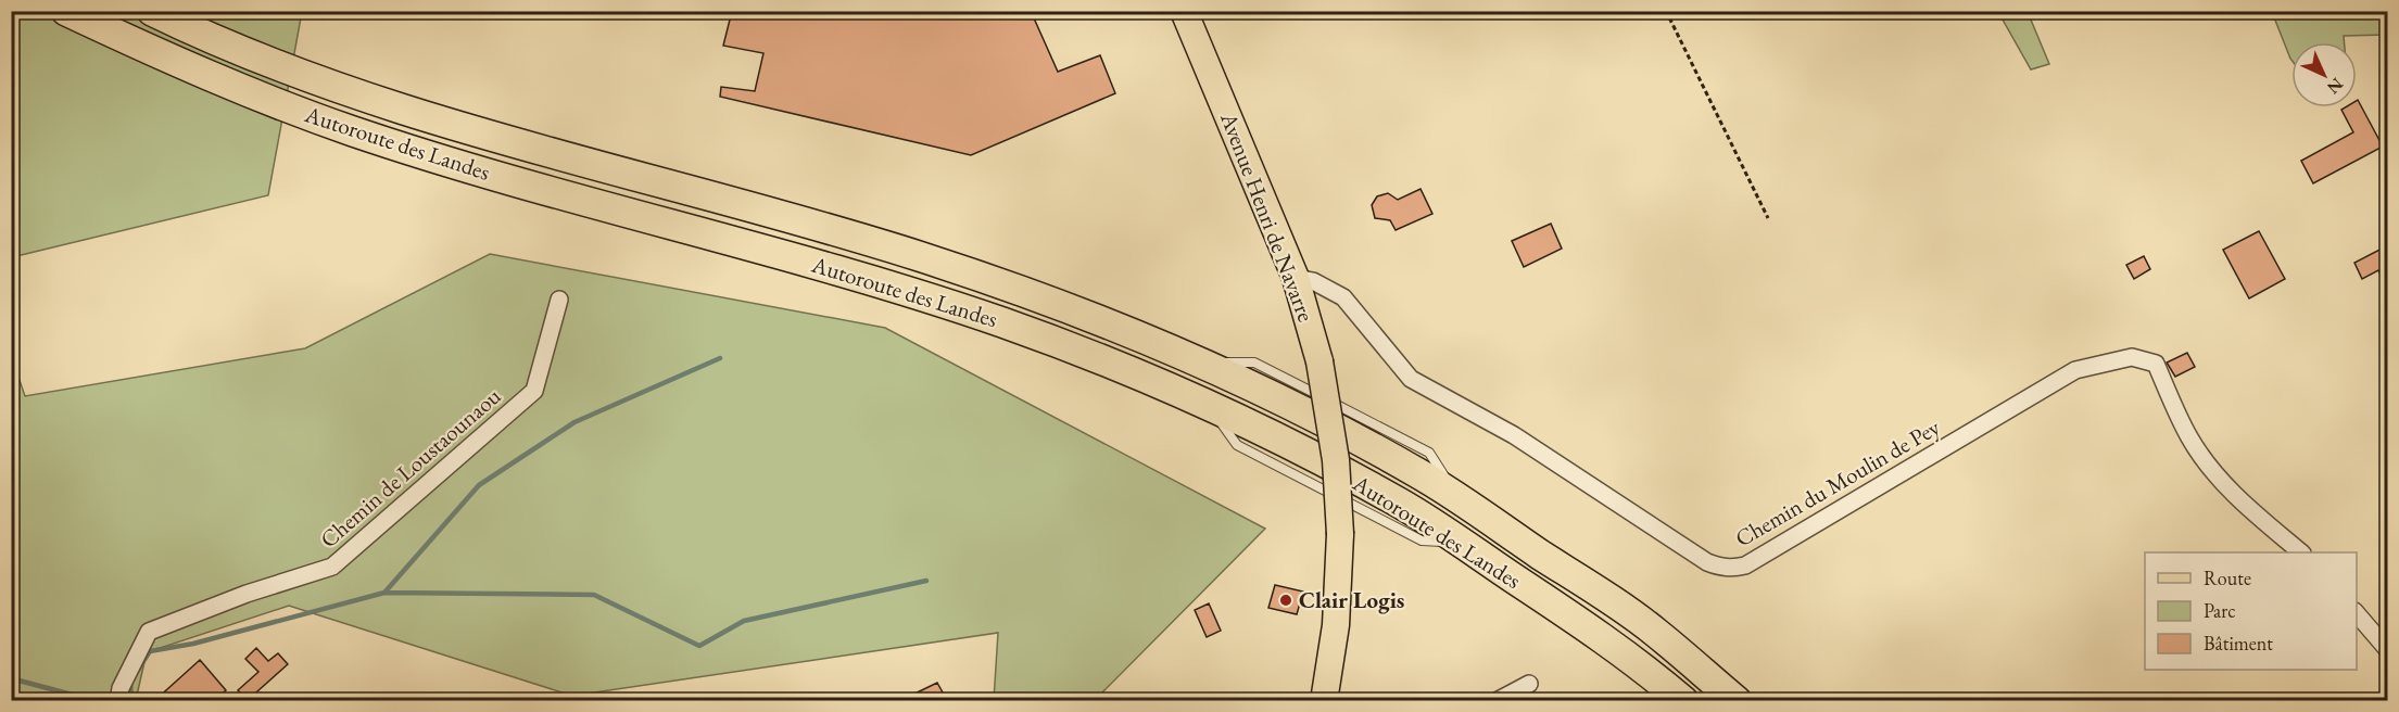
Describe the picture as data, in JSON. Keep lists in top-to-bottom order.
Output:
{
  "streets": {
    "highway": ["Autoroute des Landes"],
    "main road": ["Avenue Henri de Navarre"],
    "street": ["Chemin de Loustaounaou", "Chemin du Moulin de Pey"]
  },
  "crossings": [
    ["Avenue Henri de Navarre", "Chemin du Moulin de Pey"]
  ],
  "places": ["Clair Logis"],
  "legend": ["Route", "Parc", "Bâtiment"],
  "north": "bottom right"
}
